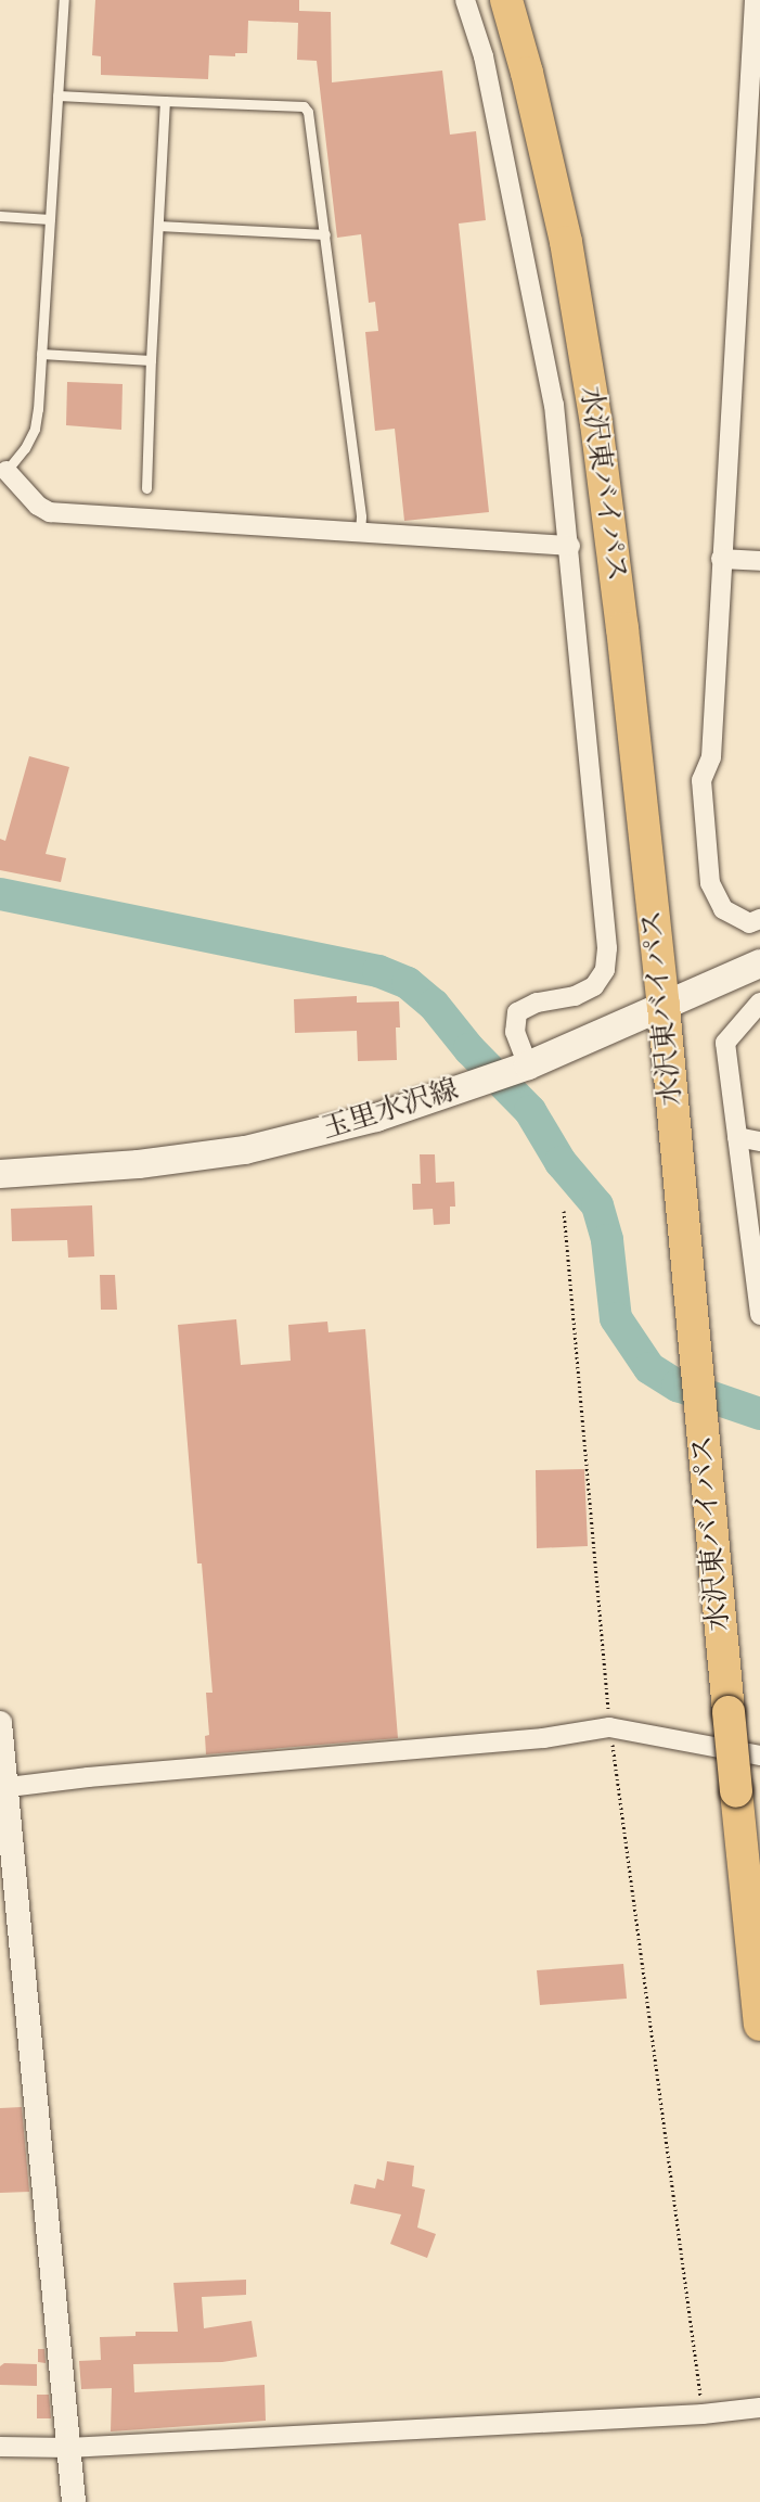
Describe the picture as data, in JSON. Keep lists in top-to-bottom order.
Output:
{
  "streets": {
    "highway": ["水沢東バイパス"],
    "main road": ["玉里水沢線"]
  },
  "crossings": [
    ["水沢東バイパス", "玉里水沢線"]
  ]
}
